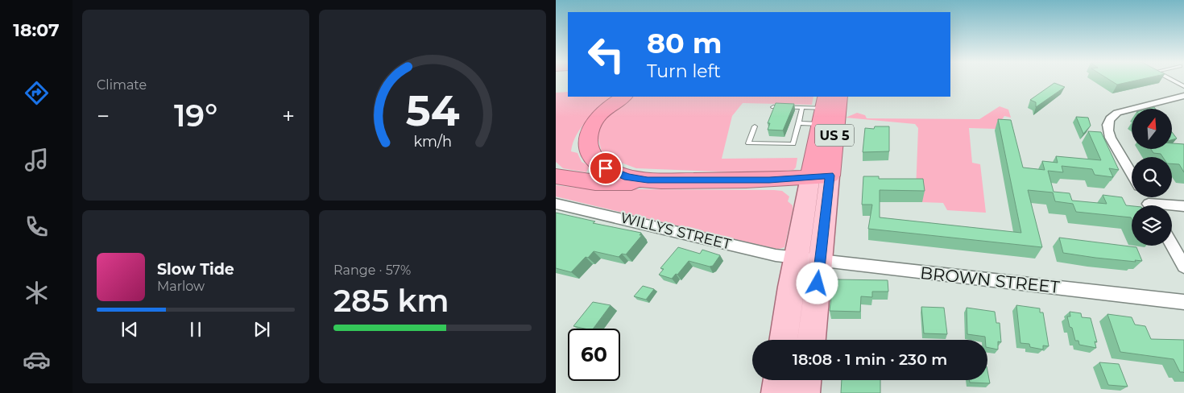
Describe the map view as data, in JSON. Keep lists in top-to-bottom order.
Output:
{
  "streets": {
    "street": ["WILLYS STREET", "BROWN STREET"]
  },
  "crossings": [
    ["WILLYS STREET", "BROWN STREET"]
  ],
  "north": "top",
  "page": {
    "tabs": "18:07",
    "tile": [
      "Climate",
      ["Range · 57%", "285 km"]
    ],
    "turn": ["80 m", "Turn left"],
    "heat": ["−", "19°", "+"],
    "song": ["Slow Tide", "Marlow"],
    "limit": "60",
    "trip": "18:08 · 1 min · 230 m",
    "gauge": ["54", "km/h"]
  }
}
